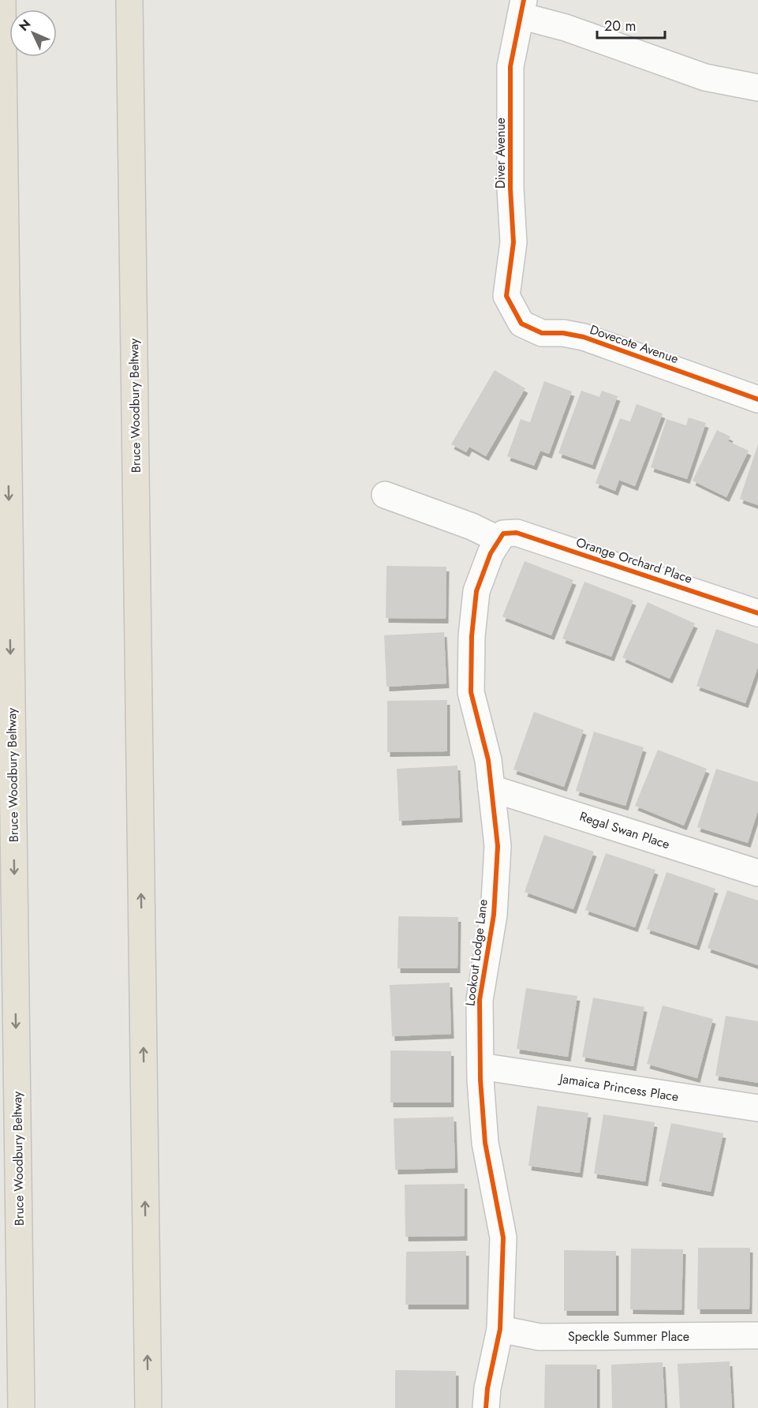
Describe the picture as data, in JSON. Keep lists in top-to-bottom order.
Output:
{
  "streets": {
    "highway": ["Bruce Woodbury Beltway"],
    "street": [
      "Diver Avenue",
      "Dovecote Avenue",
      "Orange Orchard Place",
      "Regal Swan Place",
      "Lookout Lodge Lane",
      "Jamaica Princess Place",
      "Speckle Summer Place"
    ]
  },
  "crossings": [
    ["Diver Avenue", "Dovecote Avenue"],
    ["Orange Orchard Place", "Lookout Lodge Lane"],
    ["Regal Swan Place", "Lookout Lodge Lane"],
    ["Lookout Lodge Lane", "Jamaica Princess Place"],
    ["Lookout Lodge Lane", "Speckle Summer Place"]
  ],
  "scale_bar": "20 m",
  "north": "top left"
}
